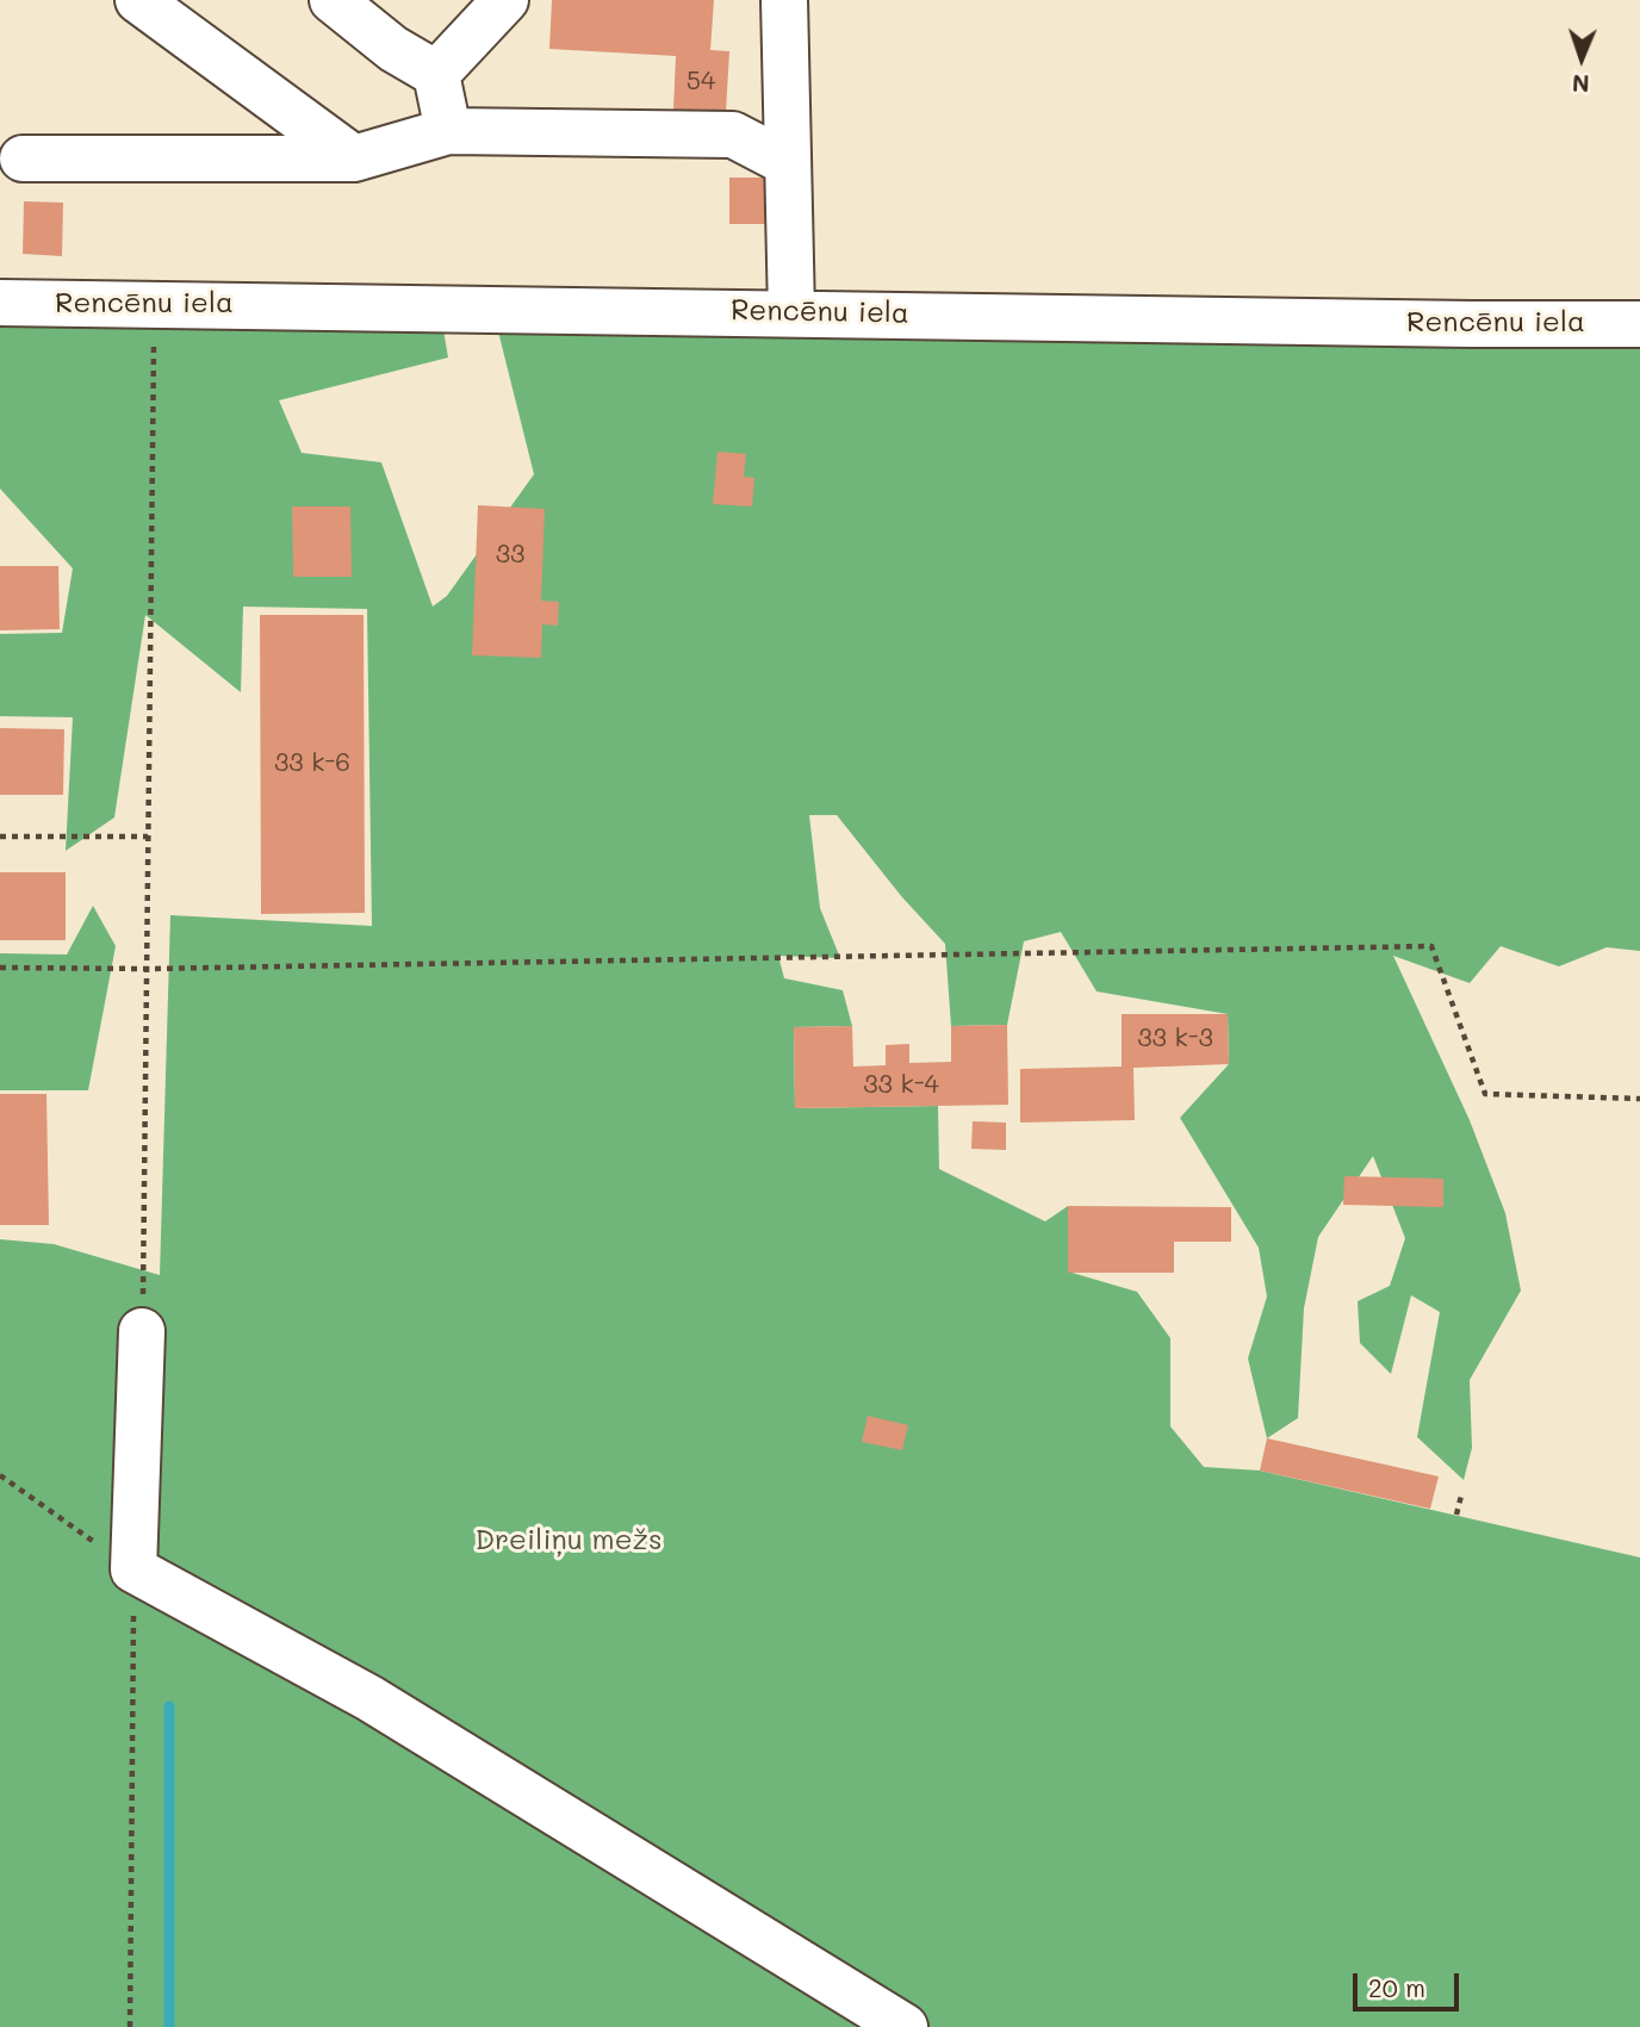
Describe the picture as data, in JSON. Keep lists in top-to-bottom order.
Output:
{
  "streets": {
    "street": ["Rencēnu iela"]
  },
  "parks": ["Dreiliņu mežs"],
  "house_numbers": [
    "54",
    "33",
    "33 k-6",
    "33 k-3",
    "33 k-4"
  ],
  "scale_bar": "20 m",
  "north": "bottom"
}
